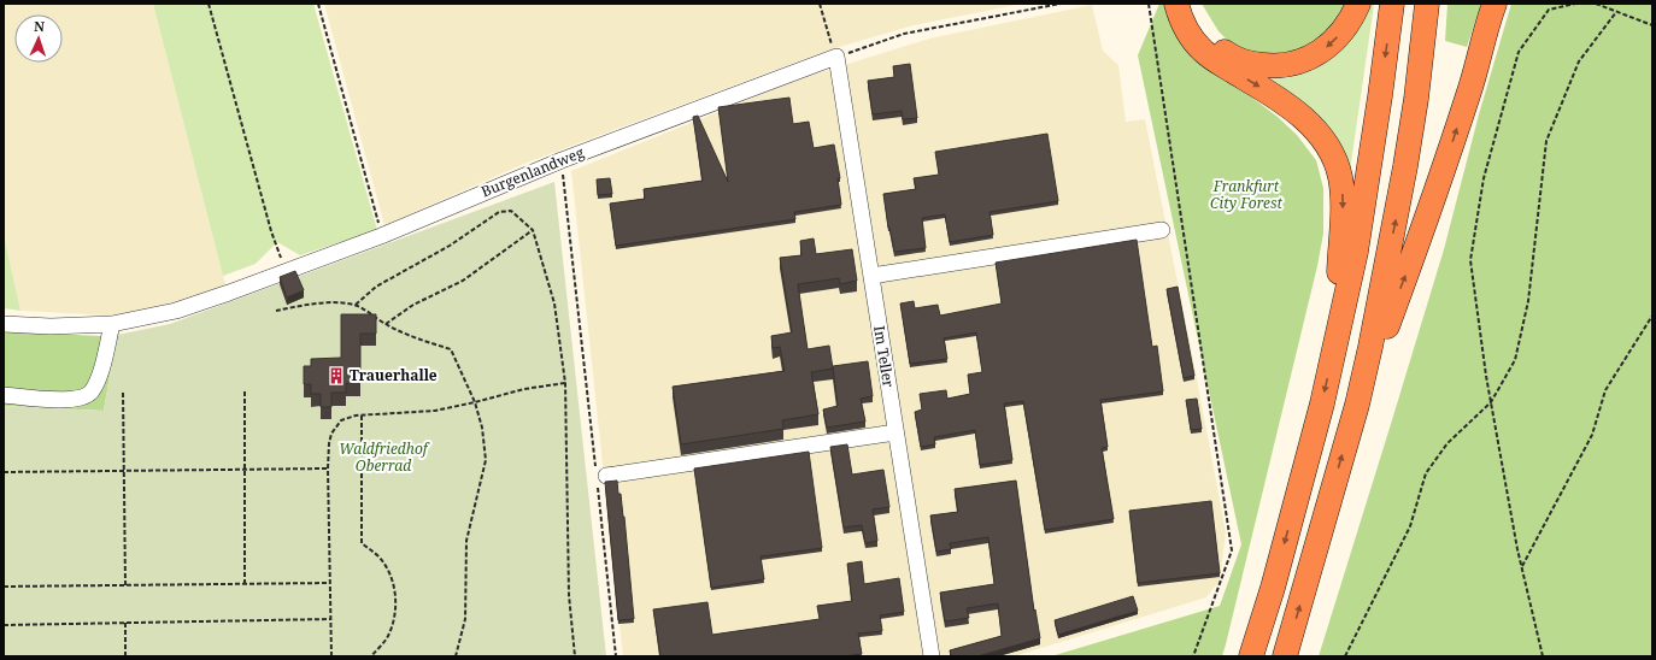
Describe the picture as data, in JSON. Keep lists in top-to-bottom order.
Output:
{
  "streets": {
    "street": ["Burgenlandweg", "Im Teller"]
  },
  "crossings": [
    ["Burgenlandweg", "Im Teller"]
  ],
  "parks": ["Frankfurt City Forest", "Waldfriedhof Oberrad"],
  "places": {
    "building": ["Trauerhalle"]
  },
  "north": "top"
}
